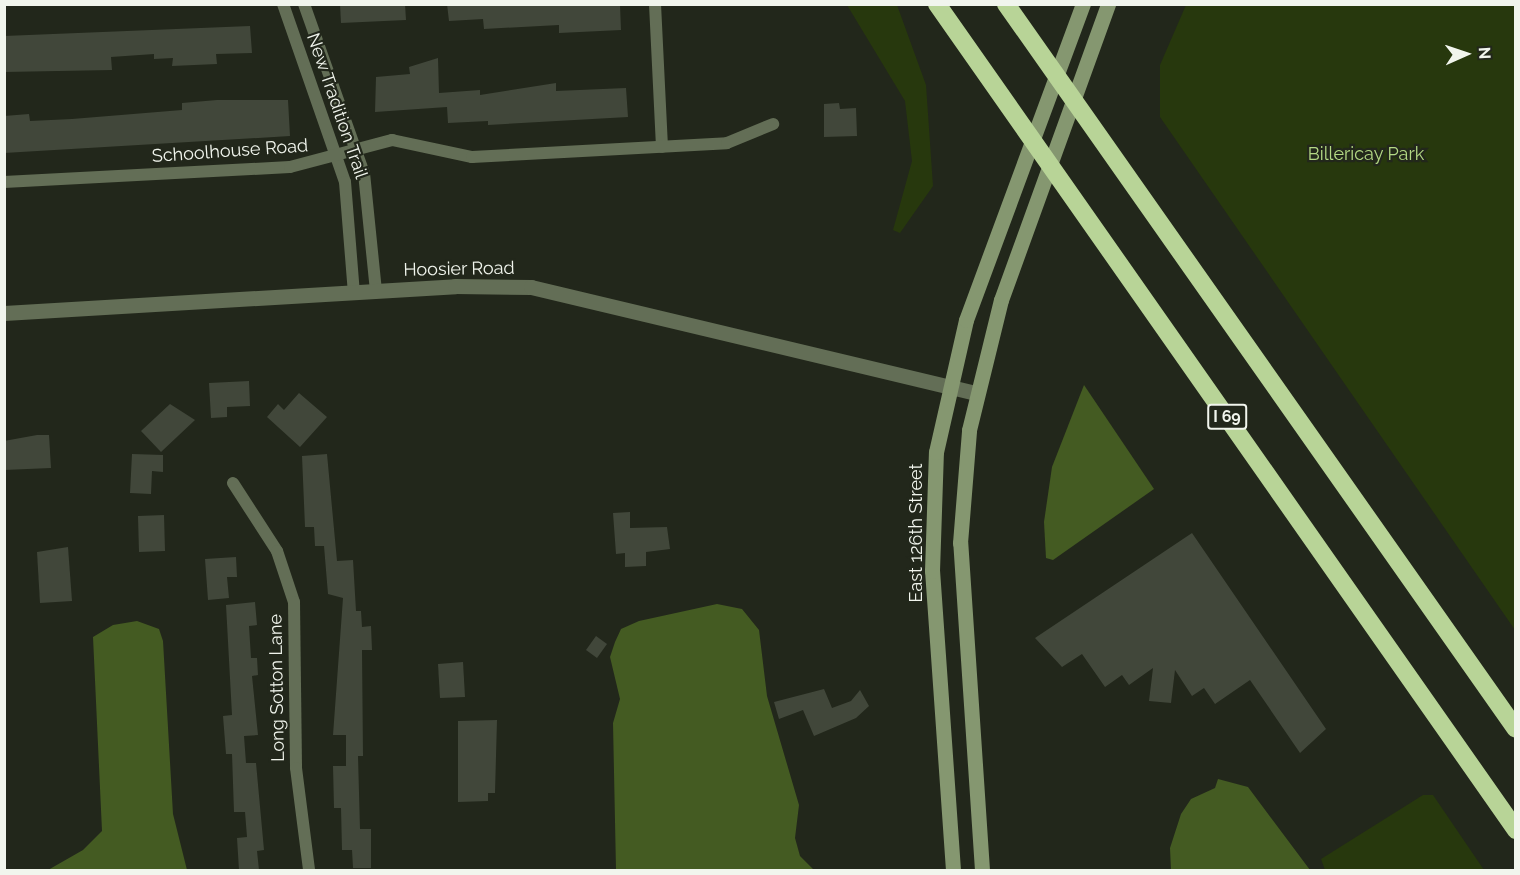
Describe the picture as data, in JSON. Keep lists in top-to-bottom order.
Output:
{
  "streets": {
    "highway": ["I 69"],
    "main road": ["East 126th Street"],
    "street": [
      "New Tradition Trail",
      "Schoolhouse Road",
      "Hoosier Road",
      "Long Sotton Lane"
    ]
  },
  "crossings": [
    ["New Tradition Trail", "Schoolhouse Road"],
    ["New Tradition Trail", "Hoosier Road"],
    ["Hoosier Road", "East 126th Street"]
  ],
  "parks": ["Billericay Park"],
  "north": "right"
}
